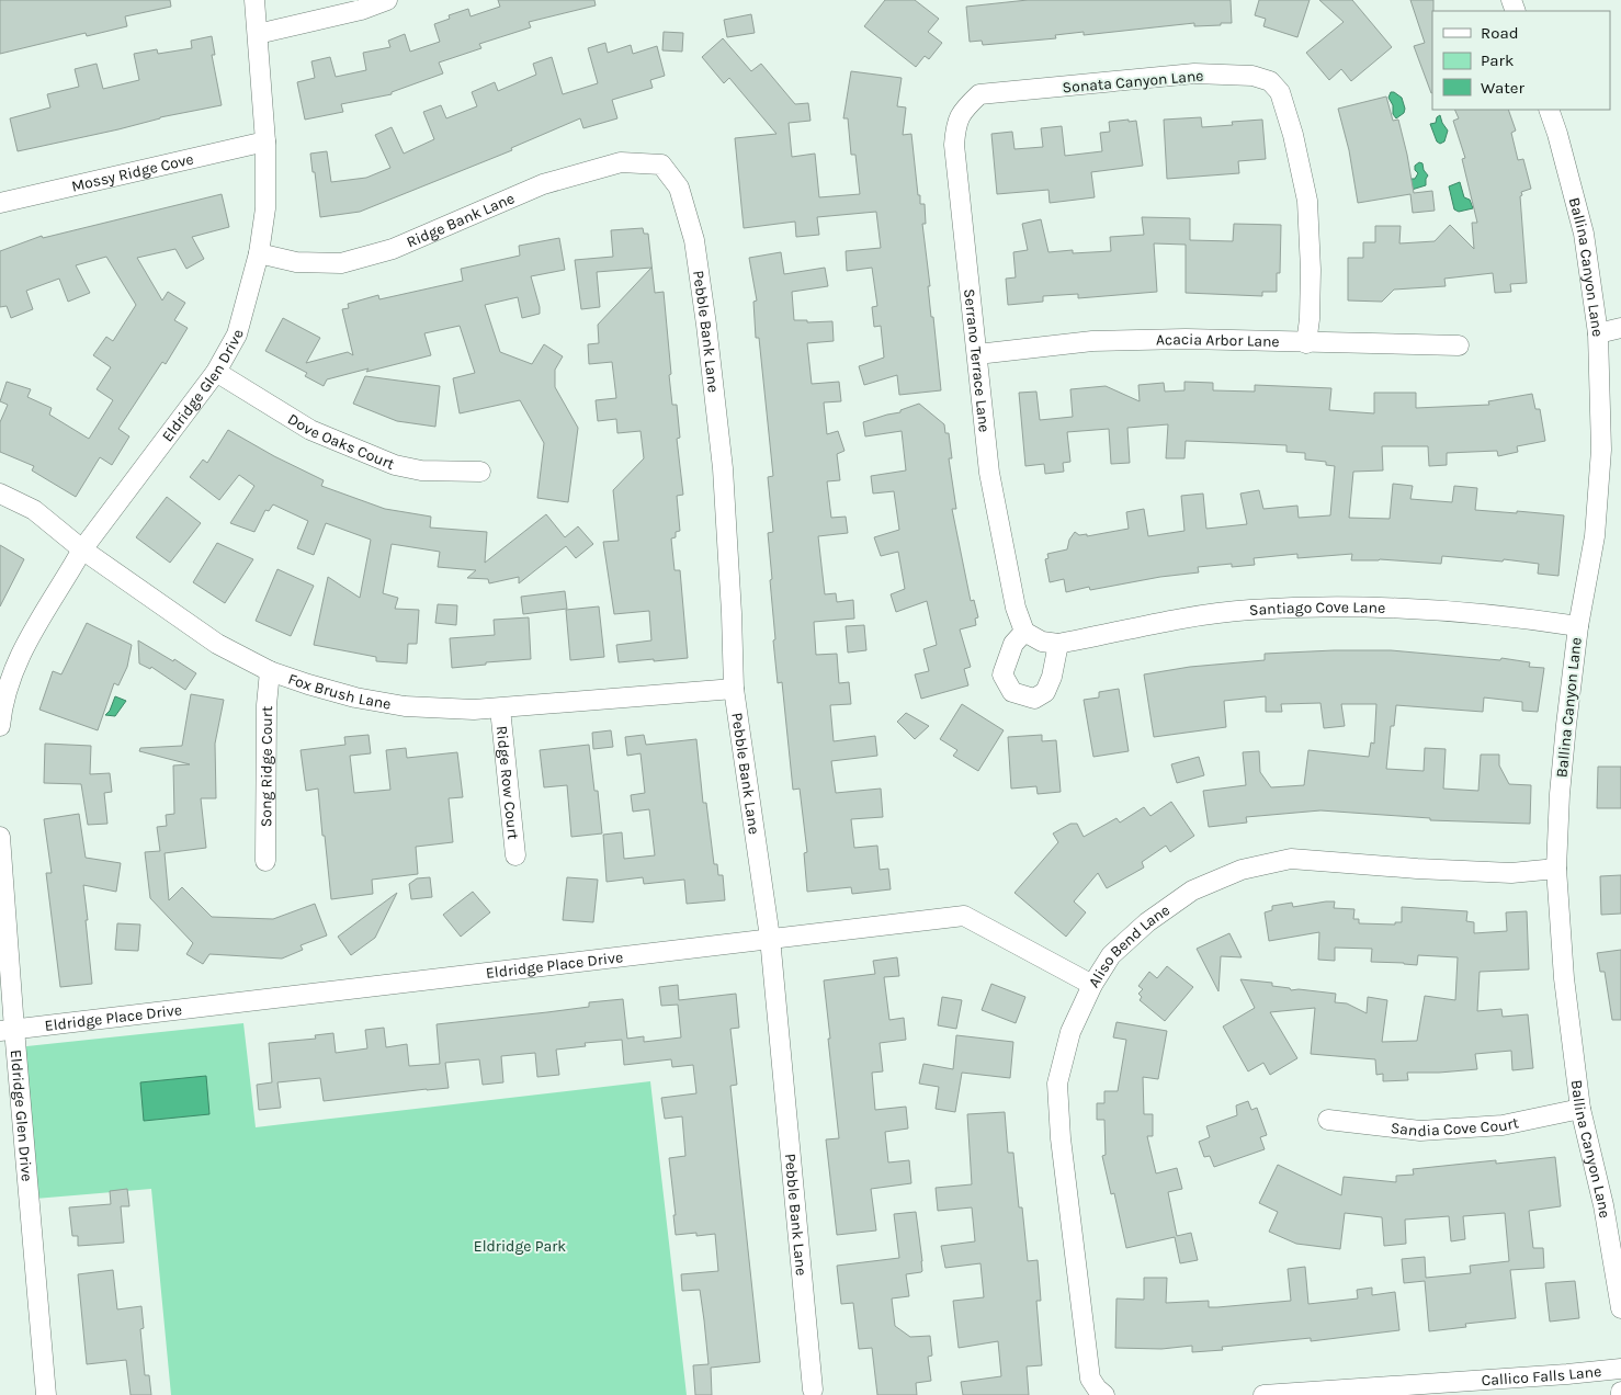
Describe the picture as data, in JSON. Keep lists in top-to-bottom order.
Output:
{
  "streets": {
    "street": [
      "Sonata Canyon Lane",
      "Mossy Ridge Cove",
      "Ridge Bank Lane",
      "Ballina Canyon Lane",
      "Pebble Bank Lane",
      "Acacia Arbor Lane",
      "Serrano Terrace Lane",
      "Eldridge Glen Drive",
      "Dove Oaks Court",
      "Santiago Cove Lane",
      "Fox Brush Lane",
      "Song Ridge Court",
      "Ridge Row Court",
      "Aliso Bend Lane",
      "Eldridge Place Drive",
      "Sandia Cove Court",
      "Callico Falls Lane"
    ]
  },
  "crossings": [
    ["Sonata Canyon Lane", "Acacia Arbor Lane"],
    ["Sonata Canyon Lane", "Serrano Terrace Lane"],
    ["Mossy Ridge Cove", "Eldridge Glen Drive"],
    ["Ridge Bank Lane", "Pebble Bank Lane"],
    ["Ridge Bank Lane", "Eldridge Glen Drive"],
    ["Ballina Canyon Lane", "Santiago Cove Lane"],
    ["Ballina Canyon Lane", "Aliso Bend Lane"],
    ["Ballina Canyon Lane", "Sandia Cove Court"],
    ["Pebble Bank Lane", "Fox Brush Lane"],
    ["Pebble Bank Lane", "Eldridge Place Drive"],
    ["Acacia Arbor Lane", "Serrano Terrace Lane"],
    ["Serrano Terrace Lane", "Santiago Cove Lane"],
    ["Eldridge Glen Drive", "Dove Oaks Court"],
    ["Eldridge Glen Drive", "Fox Brush Lane"],
    ["Eldridge Glen Drive", "Eldridge Place Drive"],
    ["Fox Brush Lane", "Song Ridge Court"],
    ["Fox Brush Lane", "Ridge Row Court"],
    ["Aliso Bend Lane", "Eldridge Place Drive"]
  ],
  "parks": ["Eldridge Park"],
  "legend": ["Road", "Park", "Water"]
}
